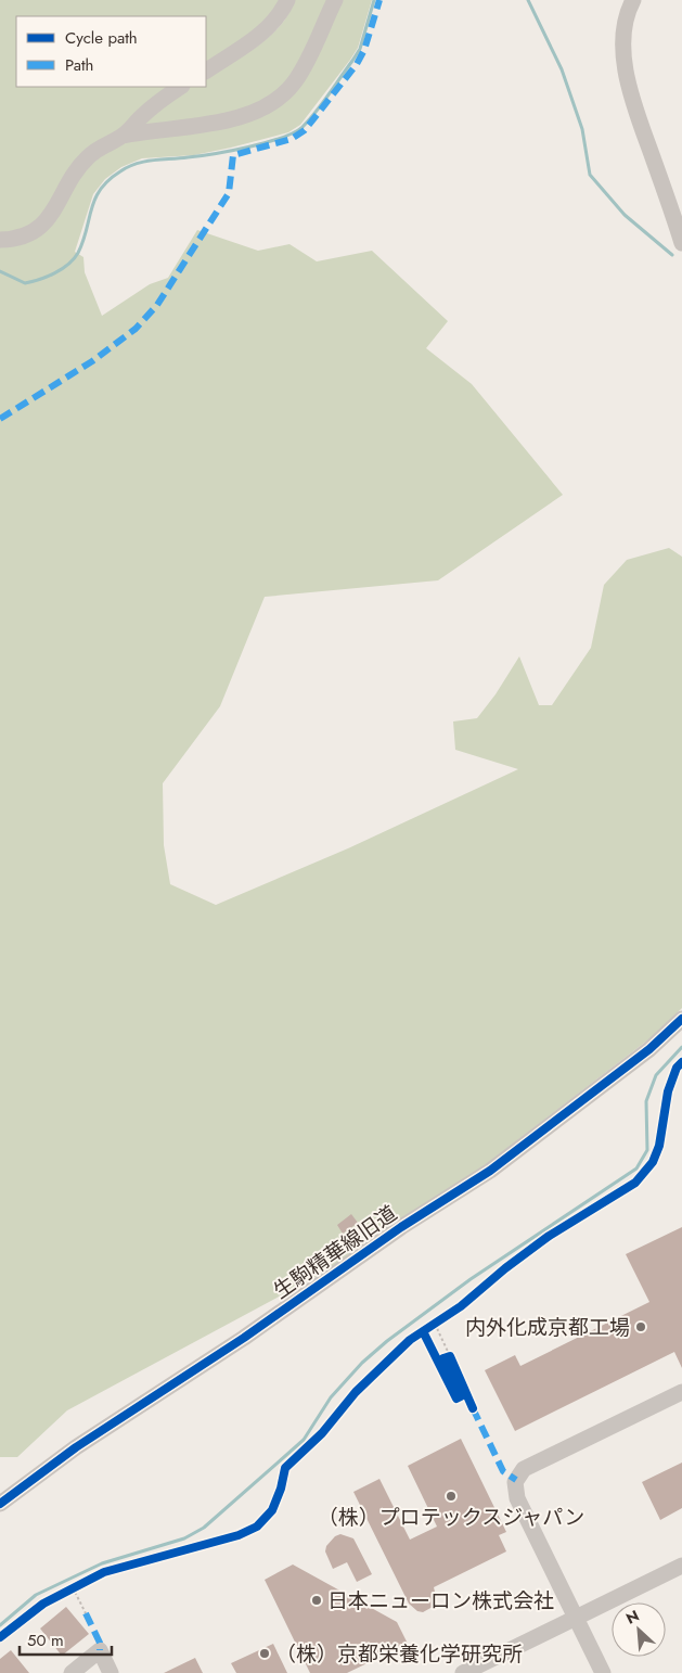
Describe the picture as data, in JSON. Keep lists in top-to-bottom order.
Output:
{
  "streets": {
    "street": ["生駒精華線旧道"]
  },
  "places": [
    "内外化成京都工場",
    "（株）プロテックスジャパン",
    "日本ニューロン株式会社",
    "（株）京都栄養化学研究所"
  ],
  "legend": ["Cycle path", "Path"],
  "scale_bar": "50 m",
  "north": "top left"
}
